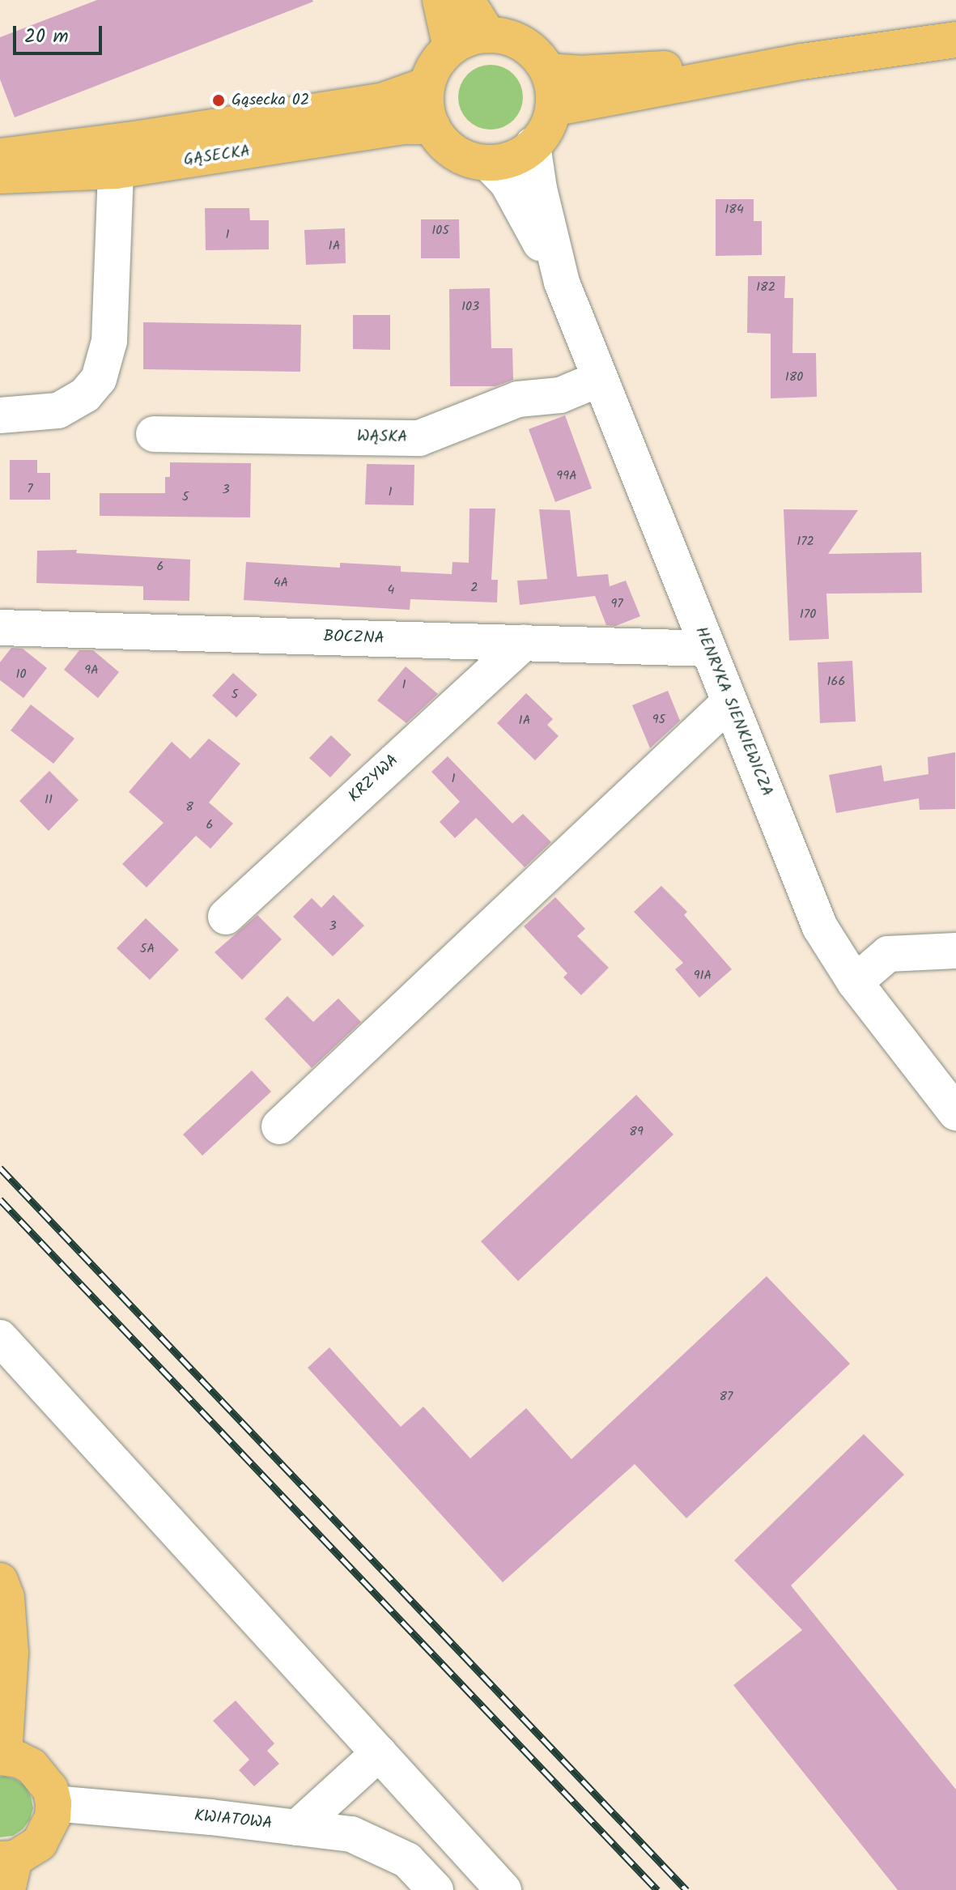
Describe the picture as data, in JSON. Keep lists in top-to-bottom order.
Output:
{
  "streets": {
    "main road": ["GĄSECKA"],
    "street": [
      "WĄSKA",
      "BOCZNA",
      "HENRYKA SIENKIEWICZA",
      "KRZYWA",
      "KWIATOWA"
    ]
  },
  "crossings": [
    ["GĄSECKA", "HENRYKA SIENKIEWICZA"],
    ["WĄSKA", "HENRYKA SIENKIEWICZA"],
    ["BOCZNA", "HENRYKA SIENKIEWICZA"],
    ["BOCZNA", "KRZYWA"]
  ],
  "places": ["Gąsecka 02"],
  "house_numbers": [
    "184",
    "105",
    "1",
    "1A",
    "182",
    "103",
    "180",
    "99A",
    "7",
    "3",
    "1",
    "5",
    "172",
    "6",
    "4A",
    "2",
    "4",
    "97",
    "170",
    "9A",
    "10",
    "166",
    "1",
    "5",
    "95",
    "1A",
    "1",
    "11",
    "8",
    "6",
    "3",
    "5A",
    "91A",
    "89",
    "87"
  ],
  "scale_bar": "20 m"
}
